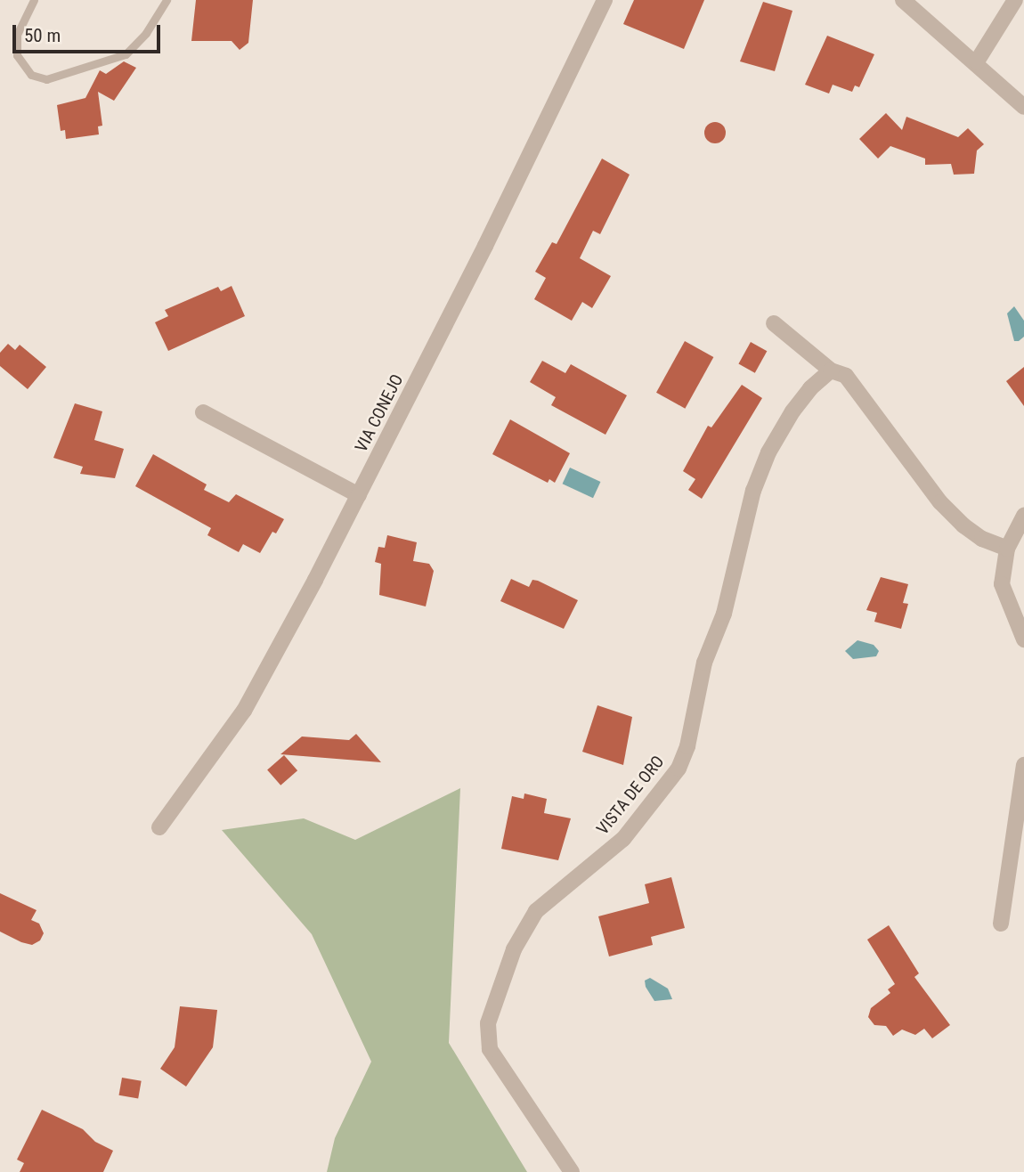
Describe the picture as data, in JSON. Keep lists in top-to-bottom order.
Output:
{
  "streets": {
    "street": ["VIA CONEJO", "VISTA DE ORO"]
  },
  "scale_bar": "50 m"
}
